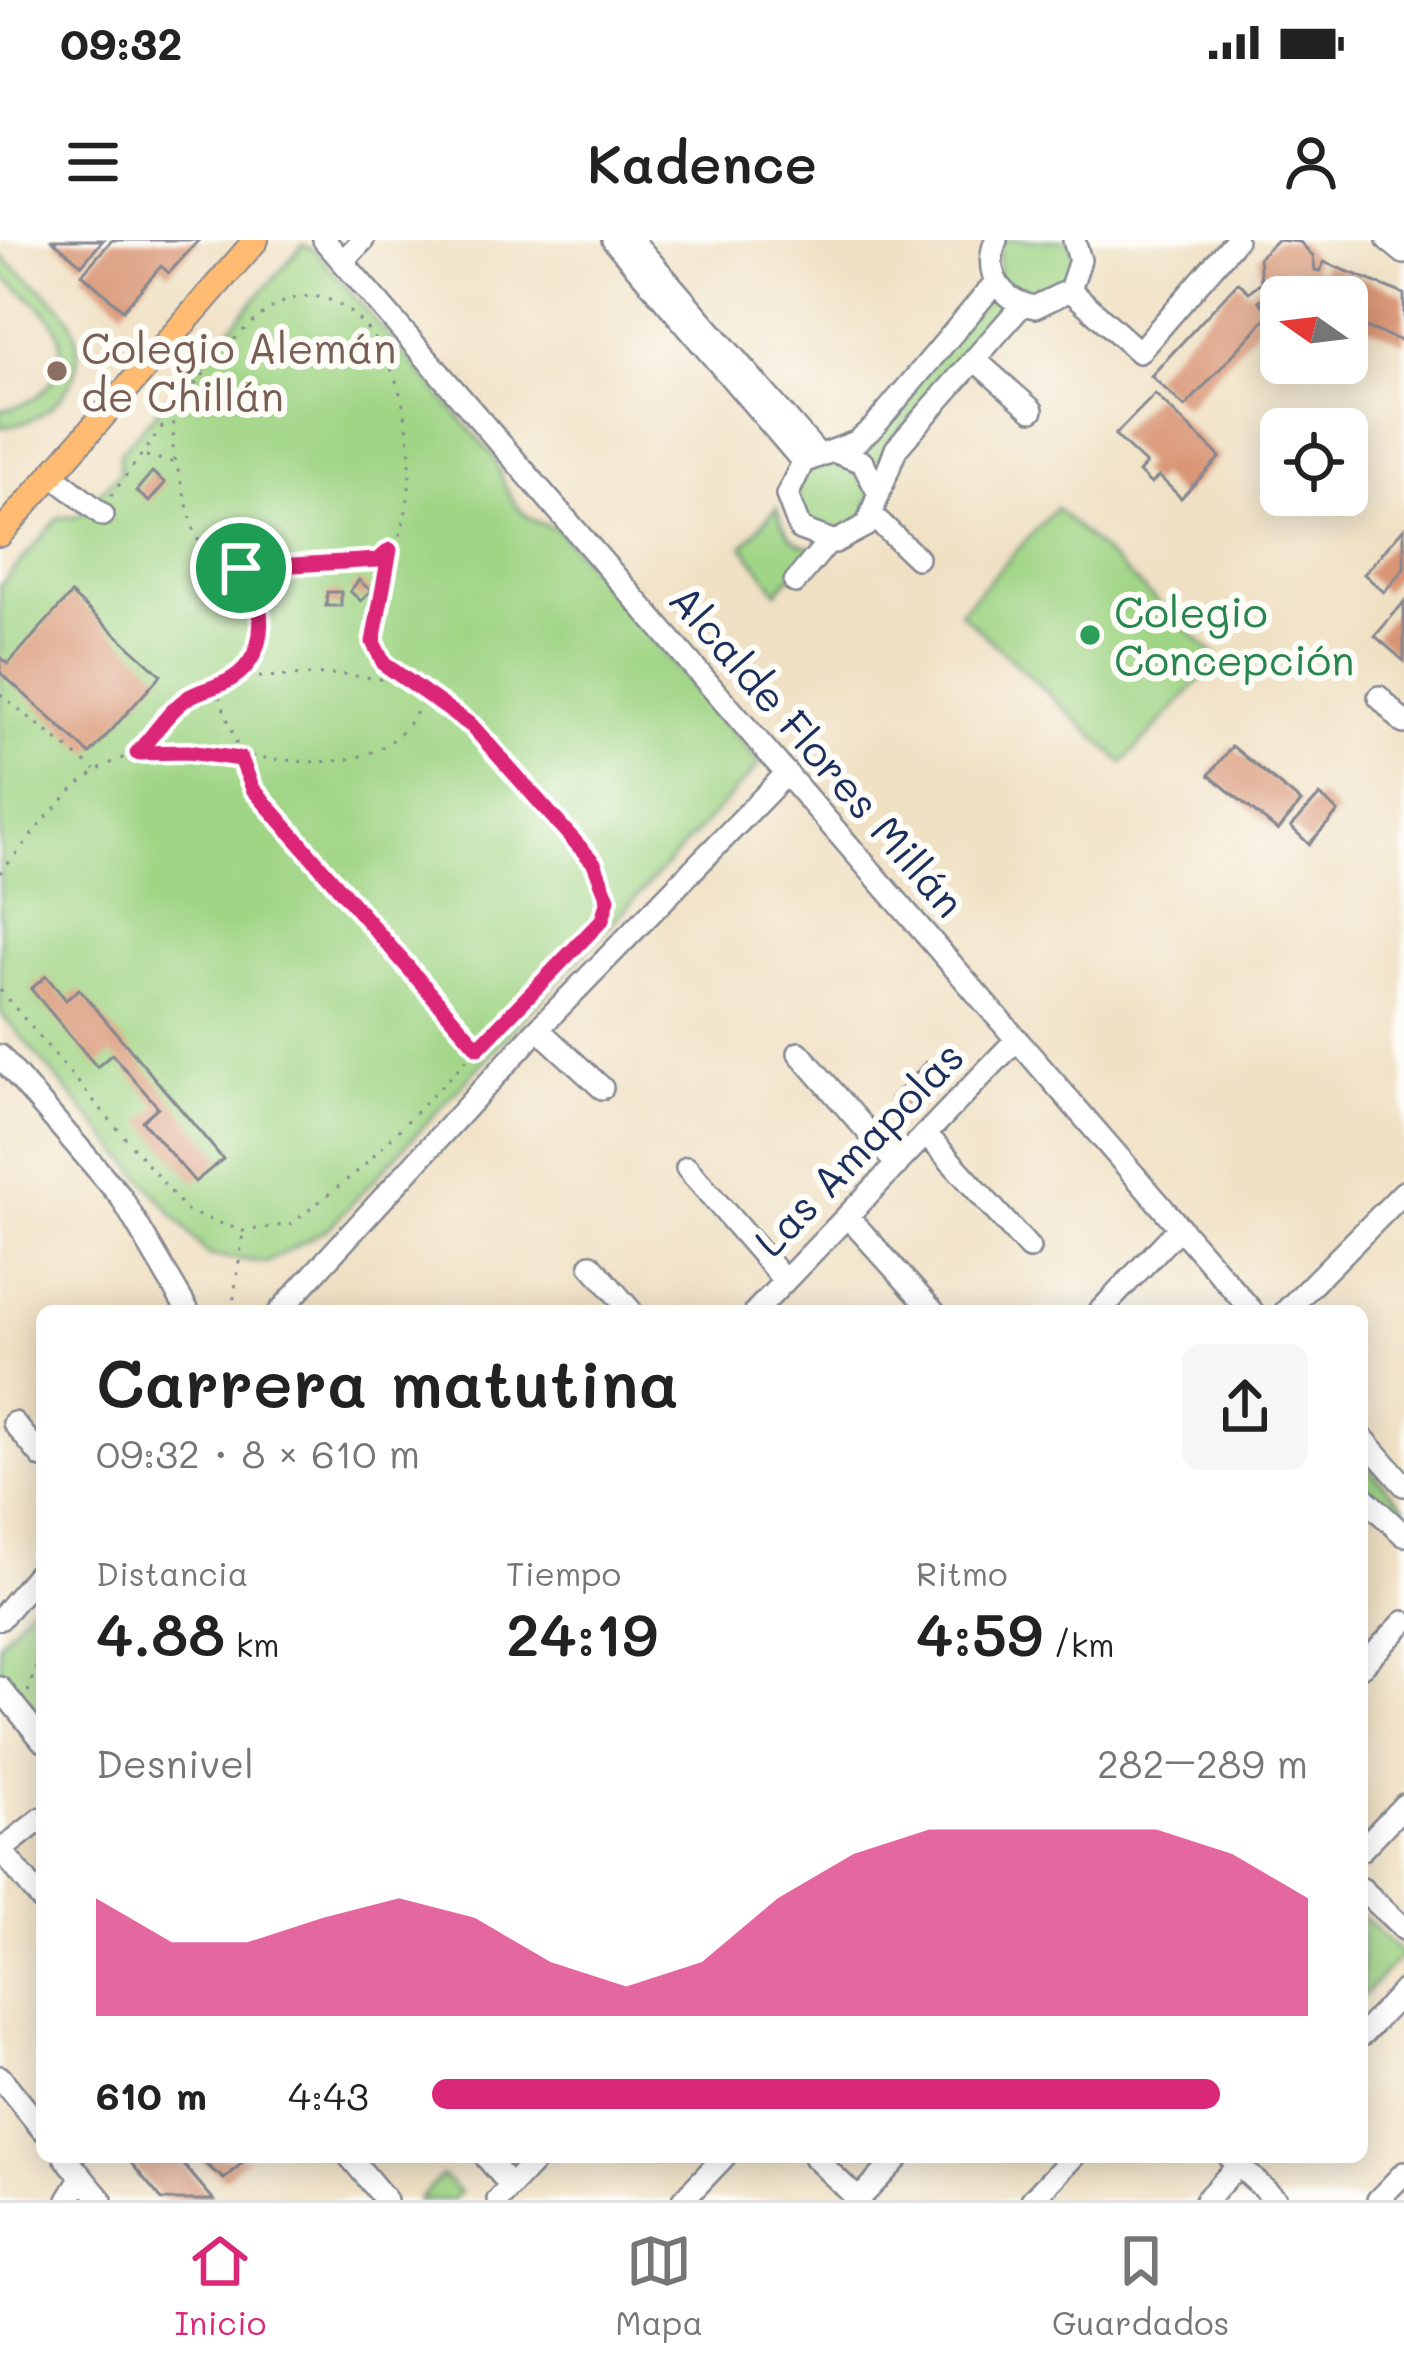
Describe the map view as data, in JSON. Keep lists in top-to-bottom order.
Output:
{
  "streets": {
    "street": ["Alcalde Flores Millán", "Las Amapolas"]
  },
  "crossings": [
    ["Alcalde Flores Millán", "Las Amapolas"]
  ],
  "places": ["Colegio Alemán de Chillán", "Colegio Concepción"],
  "north": "left",
  "page": {
    "status": "09:32",
    "header": "Kadence",
    "heading": ["Carrera matutina", "09:32 · 8 × 610 m"],
    "stats": [
      ["Distancia", "4.88 km"],
      ["Tiempo", "24:19"],
      ["Ritmo", "4:59 /km"]
    ],
    "chart": ["Desnivel", "282–289 m"],
    "list": [
      {
        "name": "610 m",
        "note": "4:43"
      }
    ],
    "tabs": ["Inicio", "Mapa", "Guardados"]
  }
}
